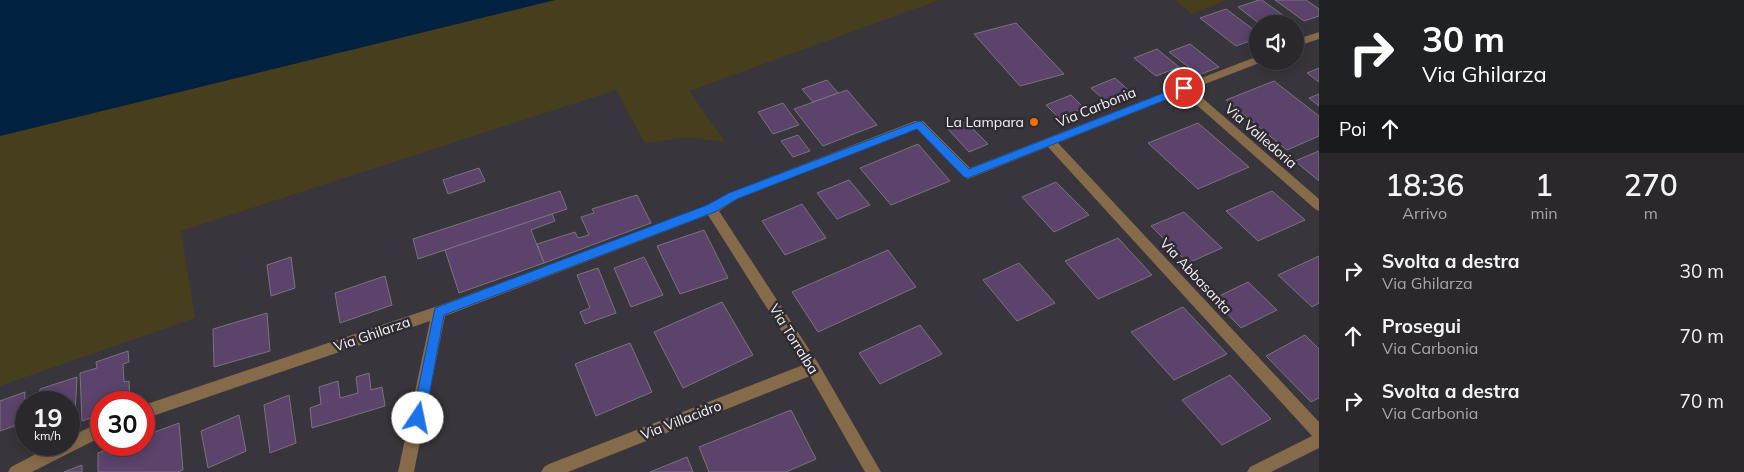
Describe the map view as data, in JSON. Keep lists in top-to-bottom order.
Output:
{
  "streets": {
    "street": [
      "Via Carbonia",
      "Via Valledoria",
      "Via Abbasanta",
      "Via Ghilarza",
      "Via Torralba",
      "Via Villacidro"
    ]
  },
  "crossings": [
    ["Via Carbonia", "Via Valledoria"],
    ["Via Carbonia", "Via Abbasanta"],
    ["Via Carbonia", "Via Ghilarza"],
    ["Via Carbonia", "Via Torralba"],
    ["Via Ghilarza", "Via Torralba"],
    ["Via Torralba", "Via Villacidro"]
  ],
  "places": ["La Lampara"],
  "page": {
    "turn": ["30 m", "Via Ghilarza"],
    "then": "Poi",
    "eta": [
      "18:36",
      "Arrivo",
      "1",
      "min",
      "270",
      "m"
    ],
    "list": [
      {
        "name": "Svolta a destra",
        "note": "Via Ghilarza",
        "value": "30 m"
      },
      {
        "name": "Prosegui",
        "note": "Via Carbonia",
        "value": "70 m"
      },
      {
        "name": "Svolta a destra",
        "note": "Via Carbonia",
        "value": "70 m"
      }
    ],
    "speed": "19 km/h",
    "limit": "30"
  }
}
